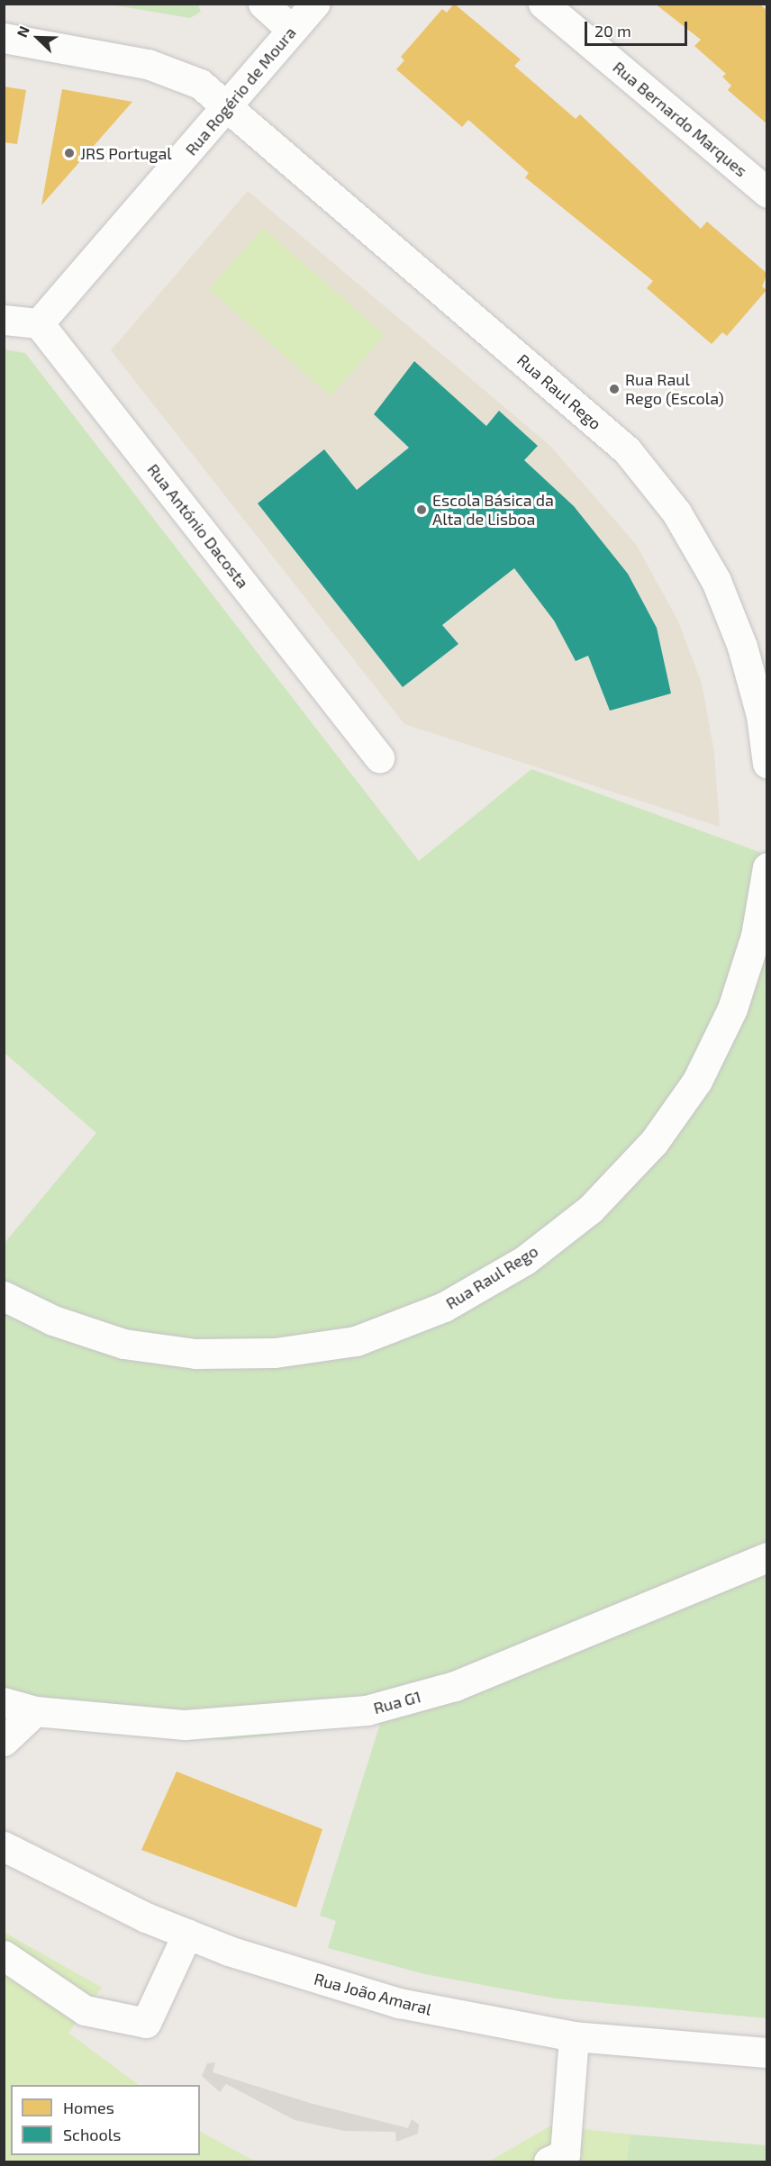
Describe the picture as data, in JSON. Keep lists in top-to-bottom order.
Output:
{
  "streets": {
    "street": [
      "Rua Rogério de Moura",
      "Rua Bernardo Marques",
      "Rua Raul Rego",
      "Rua António Dacosta",
      "Rua G1",
      "Rua João Amaral"
    ]
  },
  "crossings": [
    ["Rua Rogério de Moura", "Rua Raul Rego"],
    ["Rua Rogério de Moura", "Rua António Dacosta"]
  ],
  "places": ["JRS Portugal", "Rua Raul Rego (Escola)", "Escola Básica da Alta de Lisboa"],
  "legend": ["Homes", "Schools"],
  "scale_bar": "20 m",
  "north": "top left"
}
